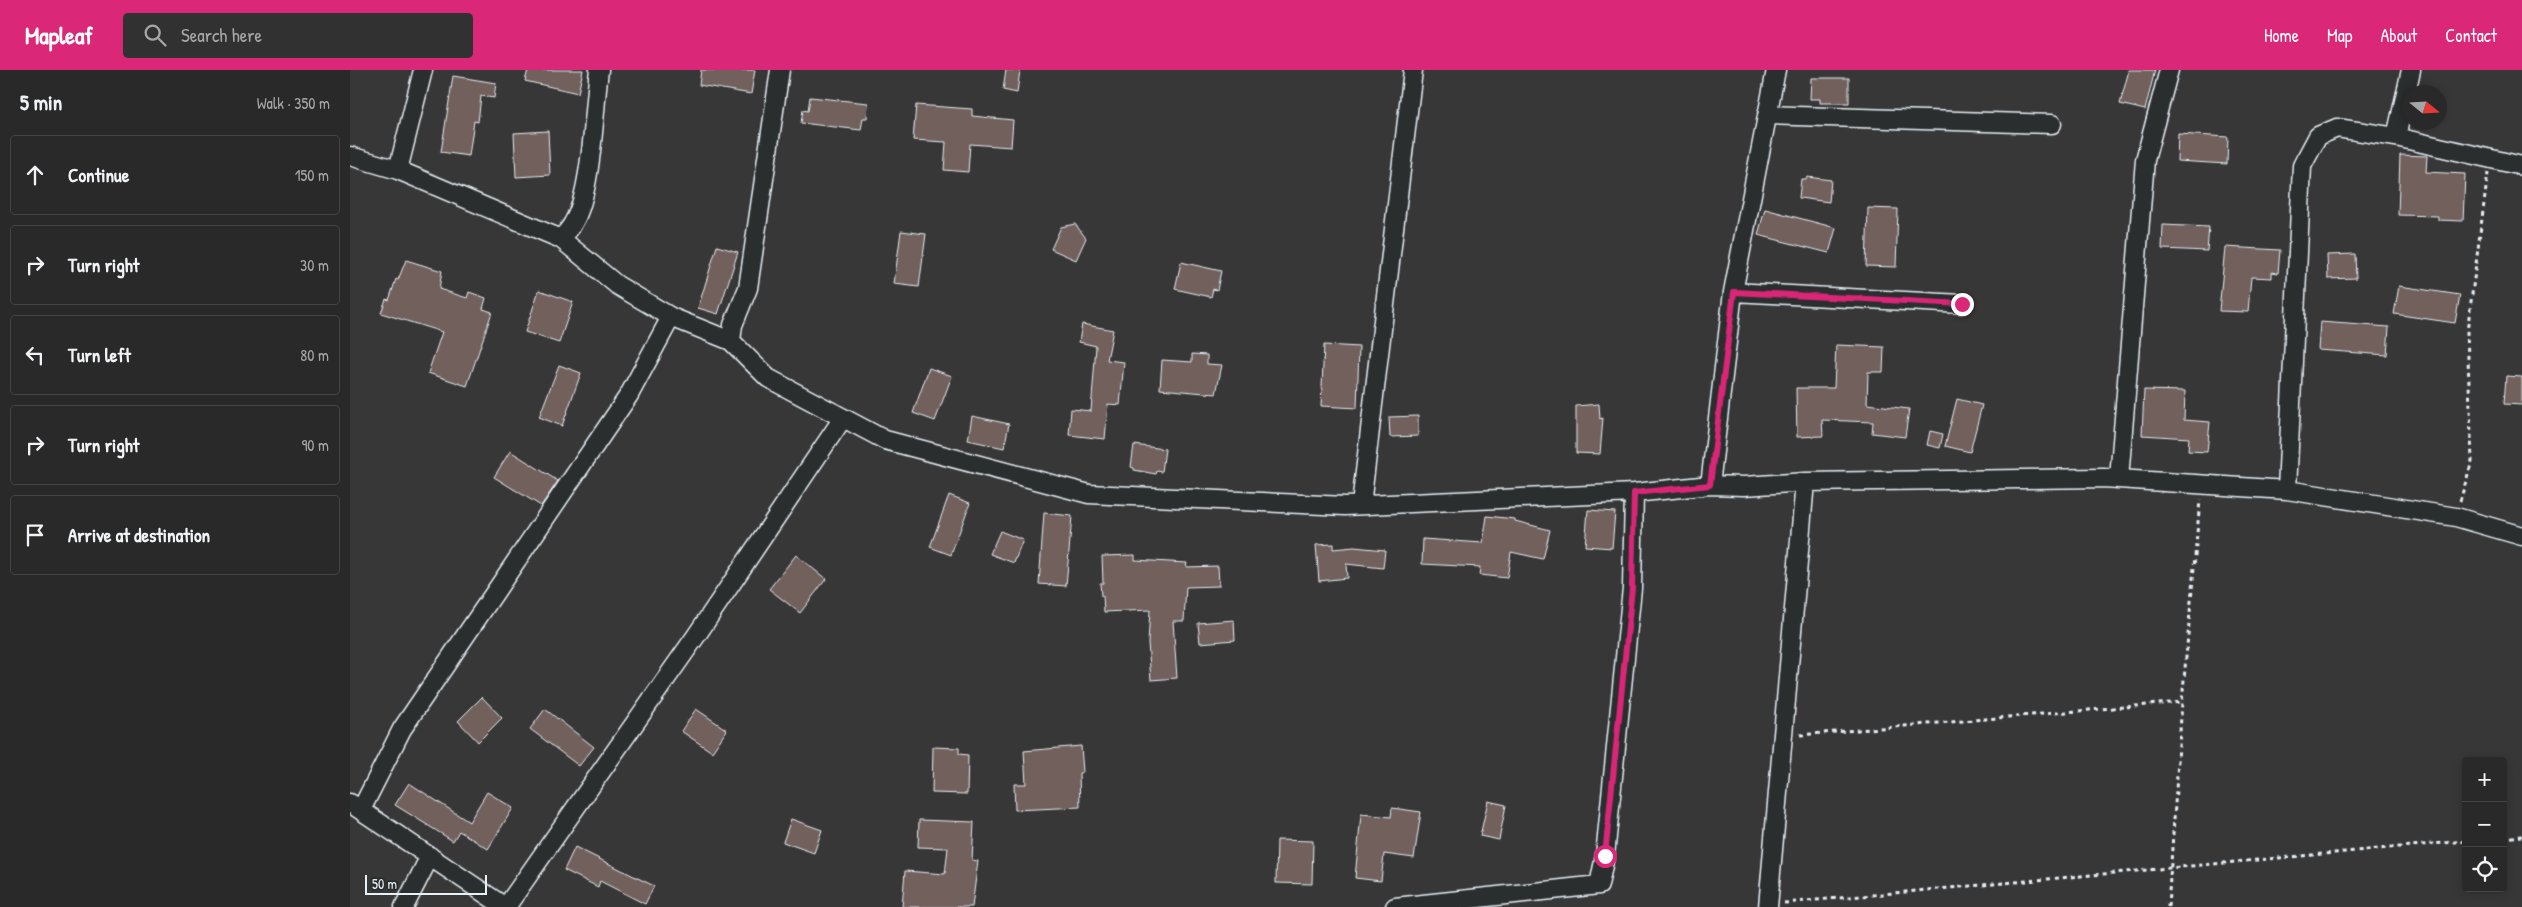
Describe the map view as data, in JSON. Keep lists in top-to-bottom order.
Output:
{
  "scale_bar": "50 m",
  "north": "right",
  "page": {
    "header": "Mapleaf",
    "search": "Search here",
    "nav": [
      "Home",
      "Map",
      "About",
      "Contact"
    ],
    "heading": ["5 min", "Walk · 350 m"],
    "list": [
      ["Continue", "150 m"],
      ["Turn right", "30 m"],
      ["Turn left", "80 m"],
      ["Turn right", "90 m"],
      "Arrive at destination"
    ],
    "map_buttons": ["+", "−"],
    "scale": "50 m"
  }
}
